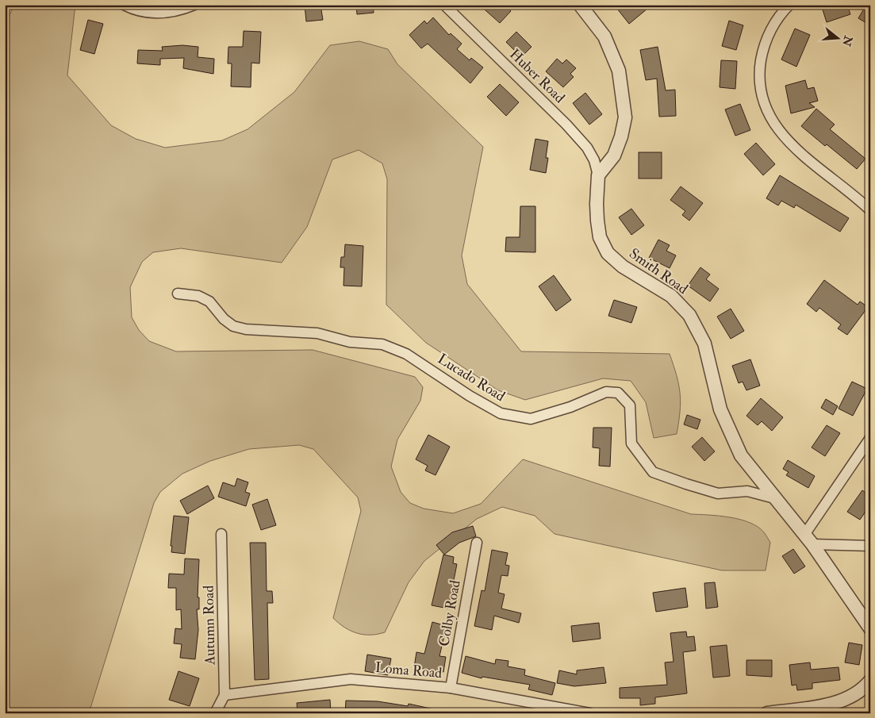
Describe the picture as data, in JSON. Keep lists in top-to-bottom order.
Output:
{
  "streets": {
    "street": [
      "Huber Road",
      "Smith Road",
      "Lucado Road",
      "Colby Road",
      "Autumn Road",
      "Loma Road"
    ]
  },
  "crossings": [
    ["Huber Road", "Smith Road"],
    ["Smith Road", "Lucado Road"],
    ["Colby Road", "Loma Road"],
    ["Autumn Road", "Loma Road"]
  ],
  "north": "right"
}
